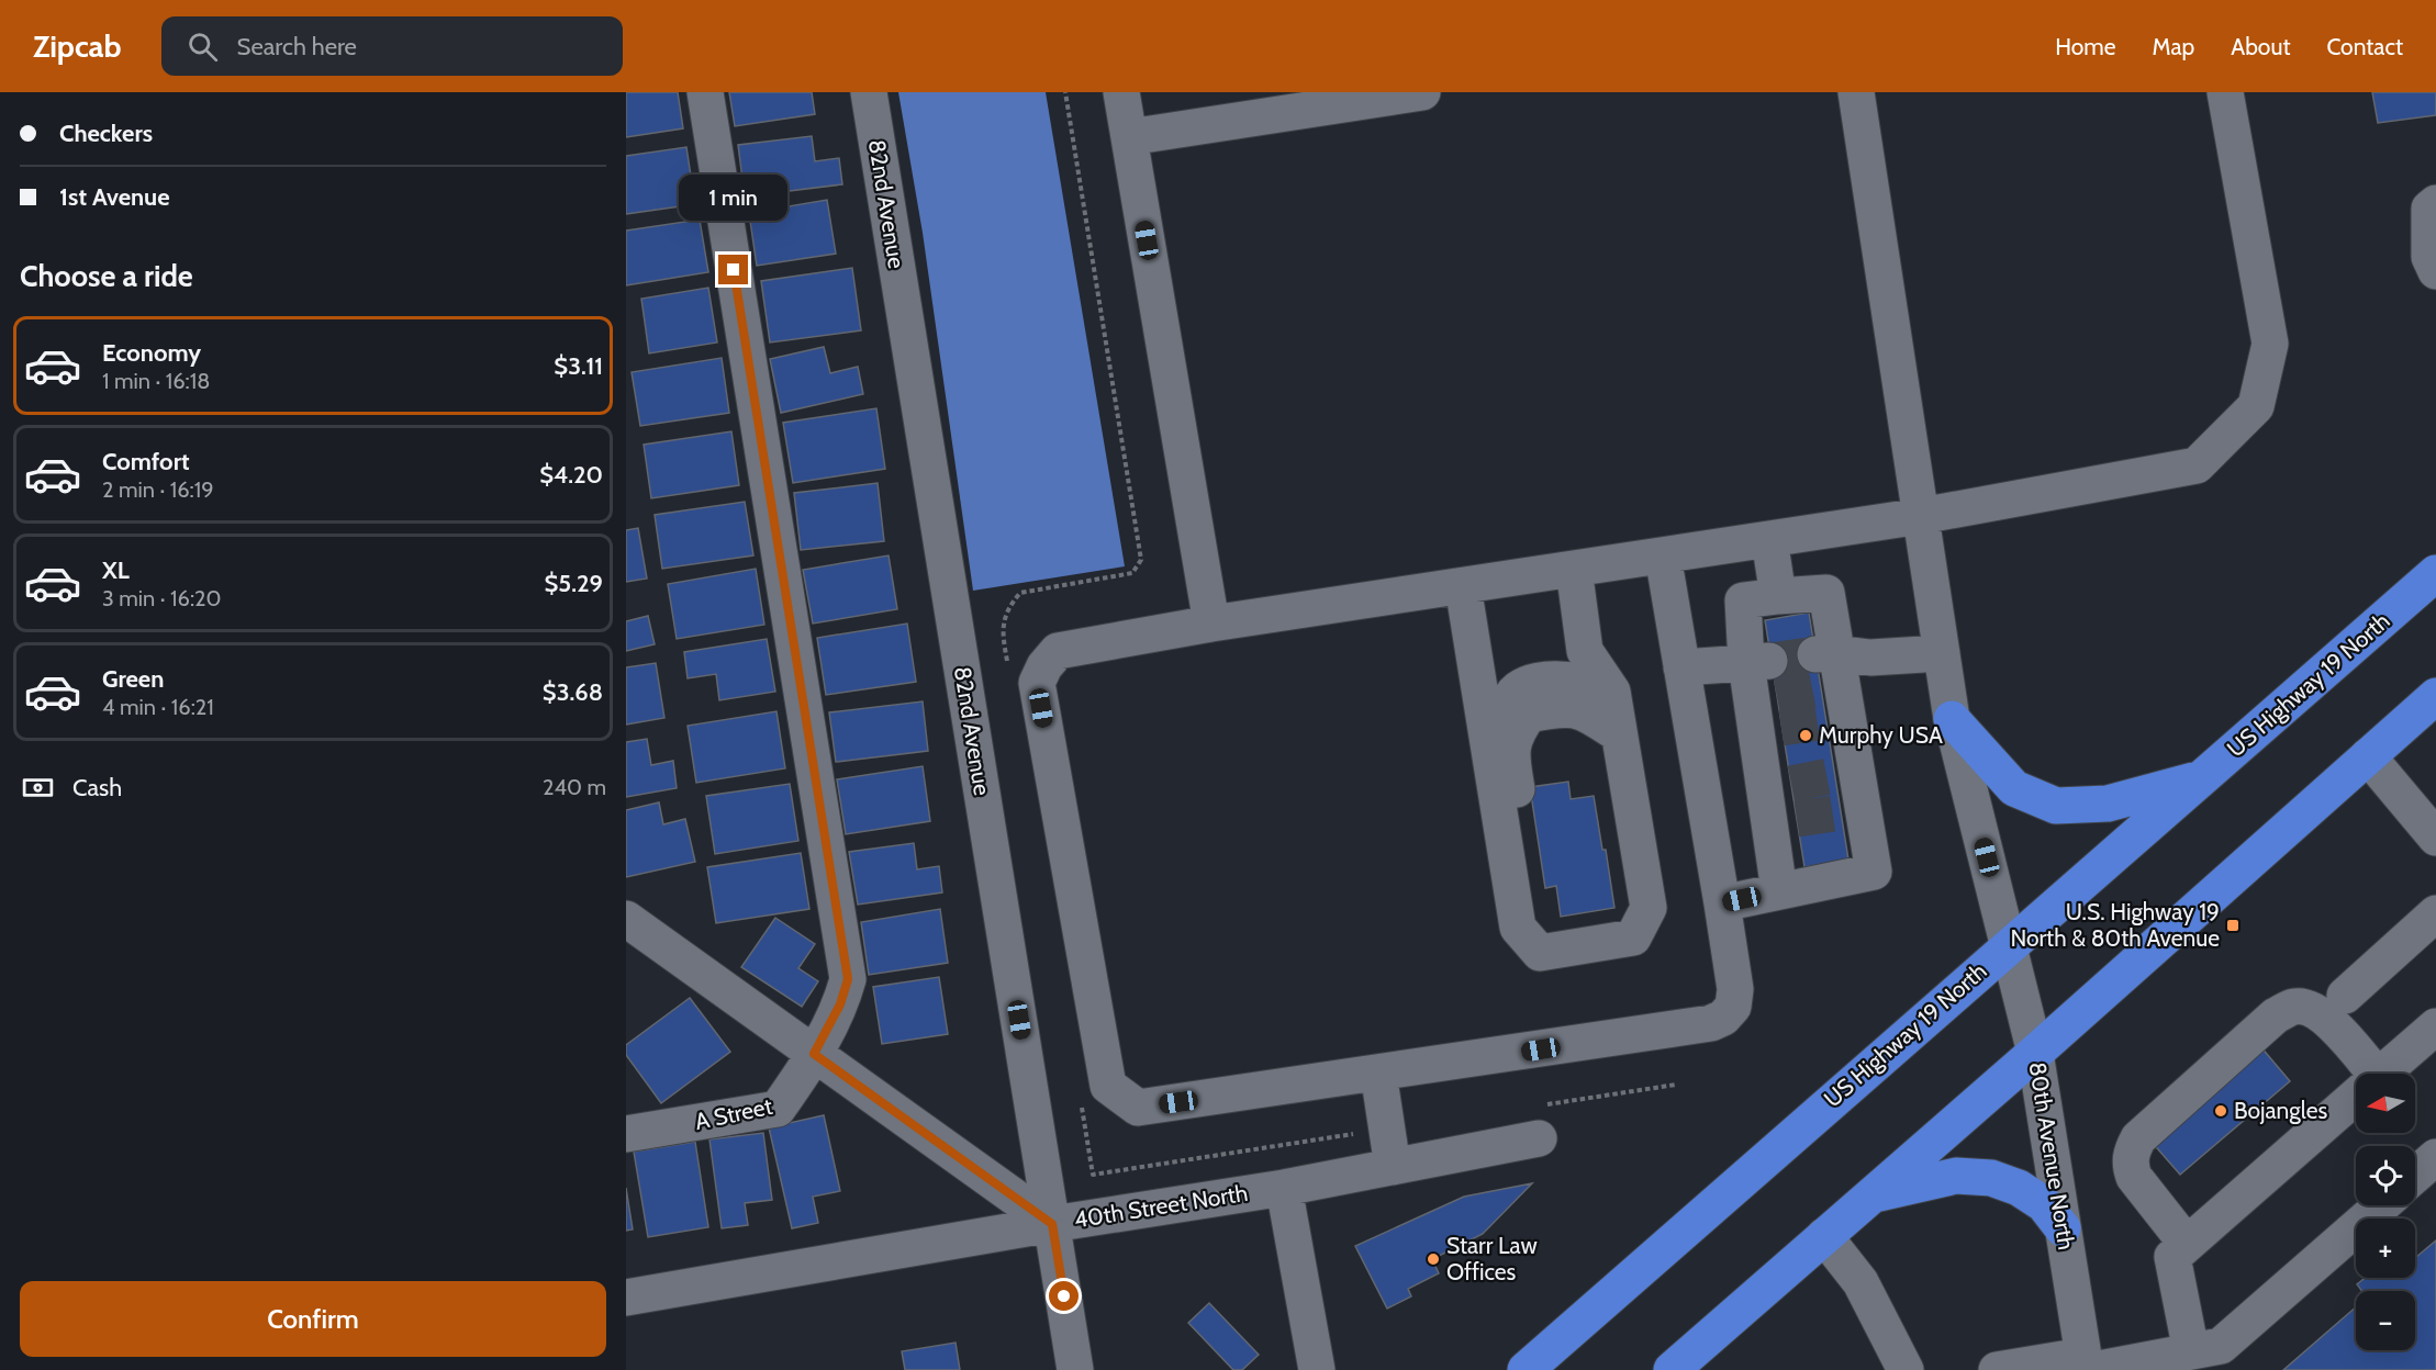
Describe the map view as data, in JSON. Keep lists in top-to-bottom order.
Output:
{
  "streets": {
    "highway": ["US Highway 19 North"],
    "street": [
      "82nd Avenue",
      "A Street",
      "80th Avenue North",
      "40th Street North"
    ]
  },
  "crossings": [
    ["82nd Avenue", "40th Street North"],
    ["US Highway 19 North", "80th Avenue North"]
  ],
  "places": {
    "other": ["Murphy USA", "Bojangles", "Starr Law Offices"],
    "transit": ["U.S. Highway 19 North & 80th Avenue"]
  },
  "north": "left",
  "page": {
    "header": "Zipcab",
    "search": "Search here",
    "nav": [
      "Home",
      "Map",
      "About",
      "Contact"
    ],
    "banner": ["Checkers", "1st Avenue"],
    "bubble": "1 min",
    "heading": "Choose a ride",
    "list": [
      {
        "name": "Economy",
        "note": "1 min · 16:18",
        "value": "$3.11"
      },
      {
        "name": "Comfort",
        "note": "2 min · 16:19",
        "value": "$4.20"
      },
      {
        "name": "XL",
        "note": "3 min · 16:20",
        "value": "$5.29"
      },
      {
        "name": "Green",
        "note": "4 min · 16:21",
        "value": "$3.68"
      }
    ],
    "pay": ["Cash", "240 m"],
    "map_buttons": ["+", "−"],
    "buttons": "Confirm"
  }
}
